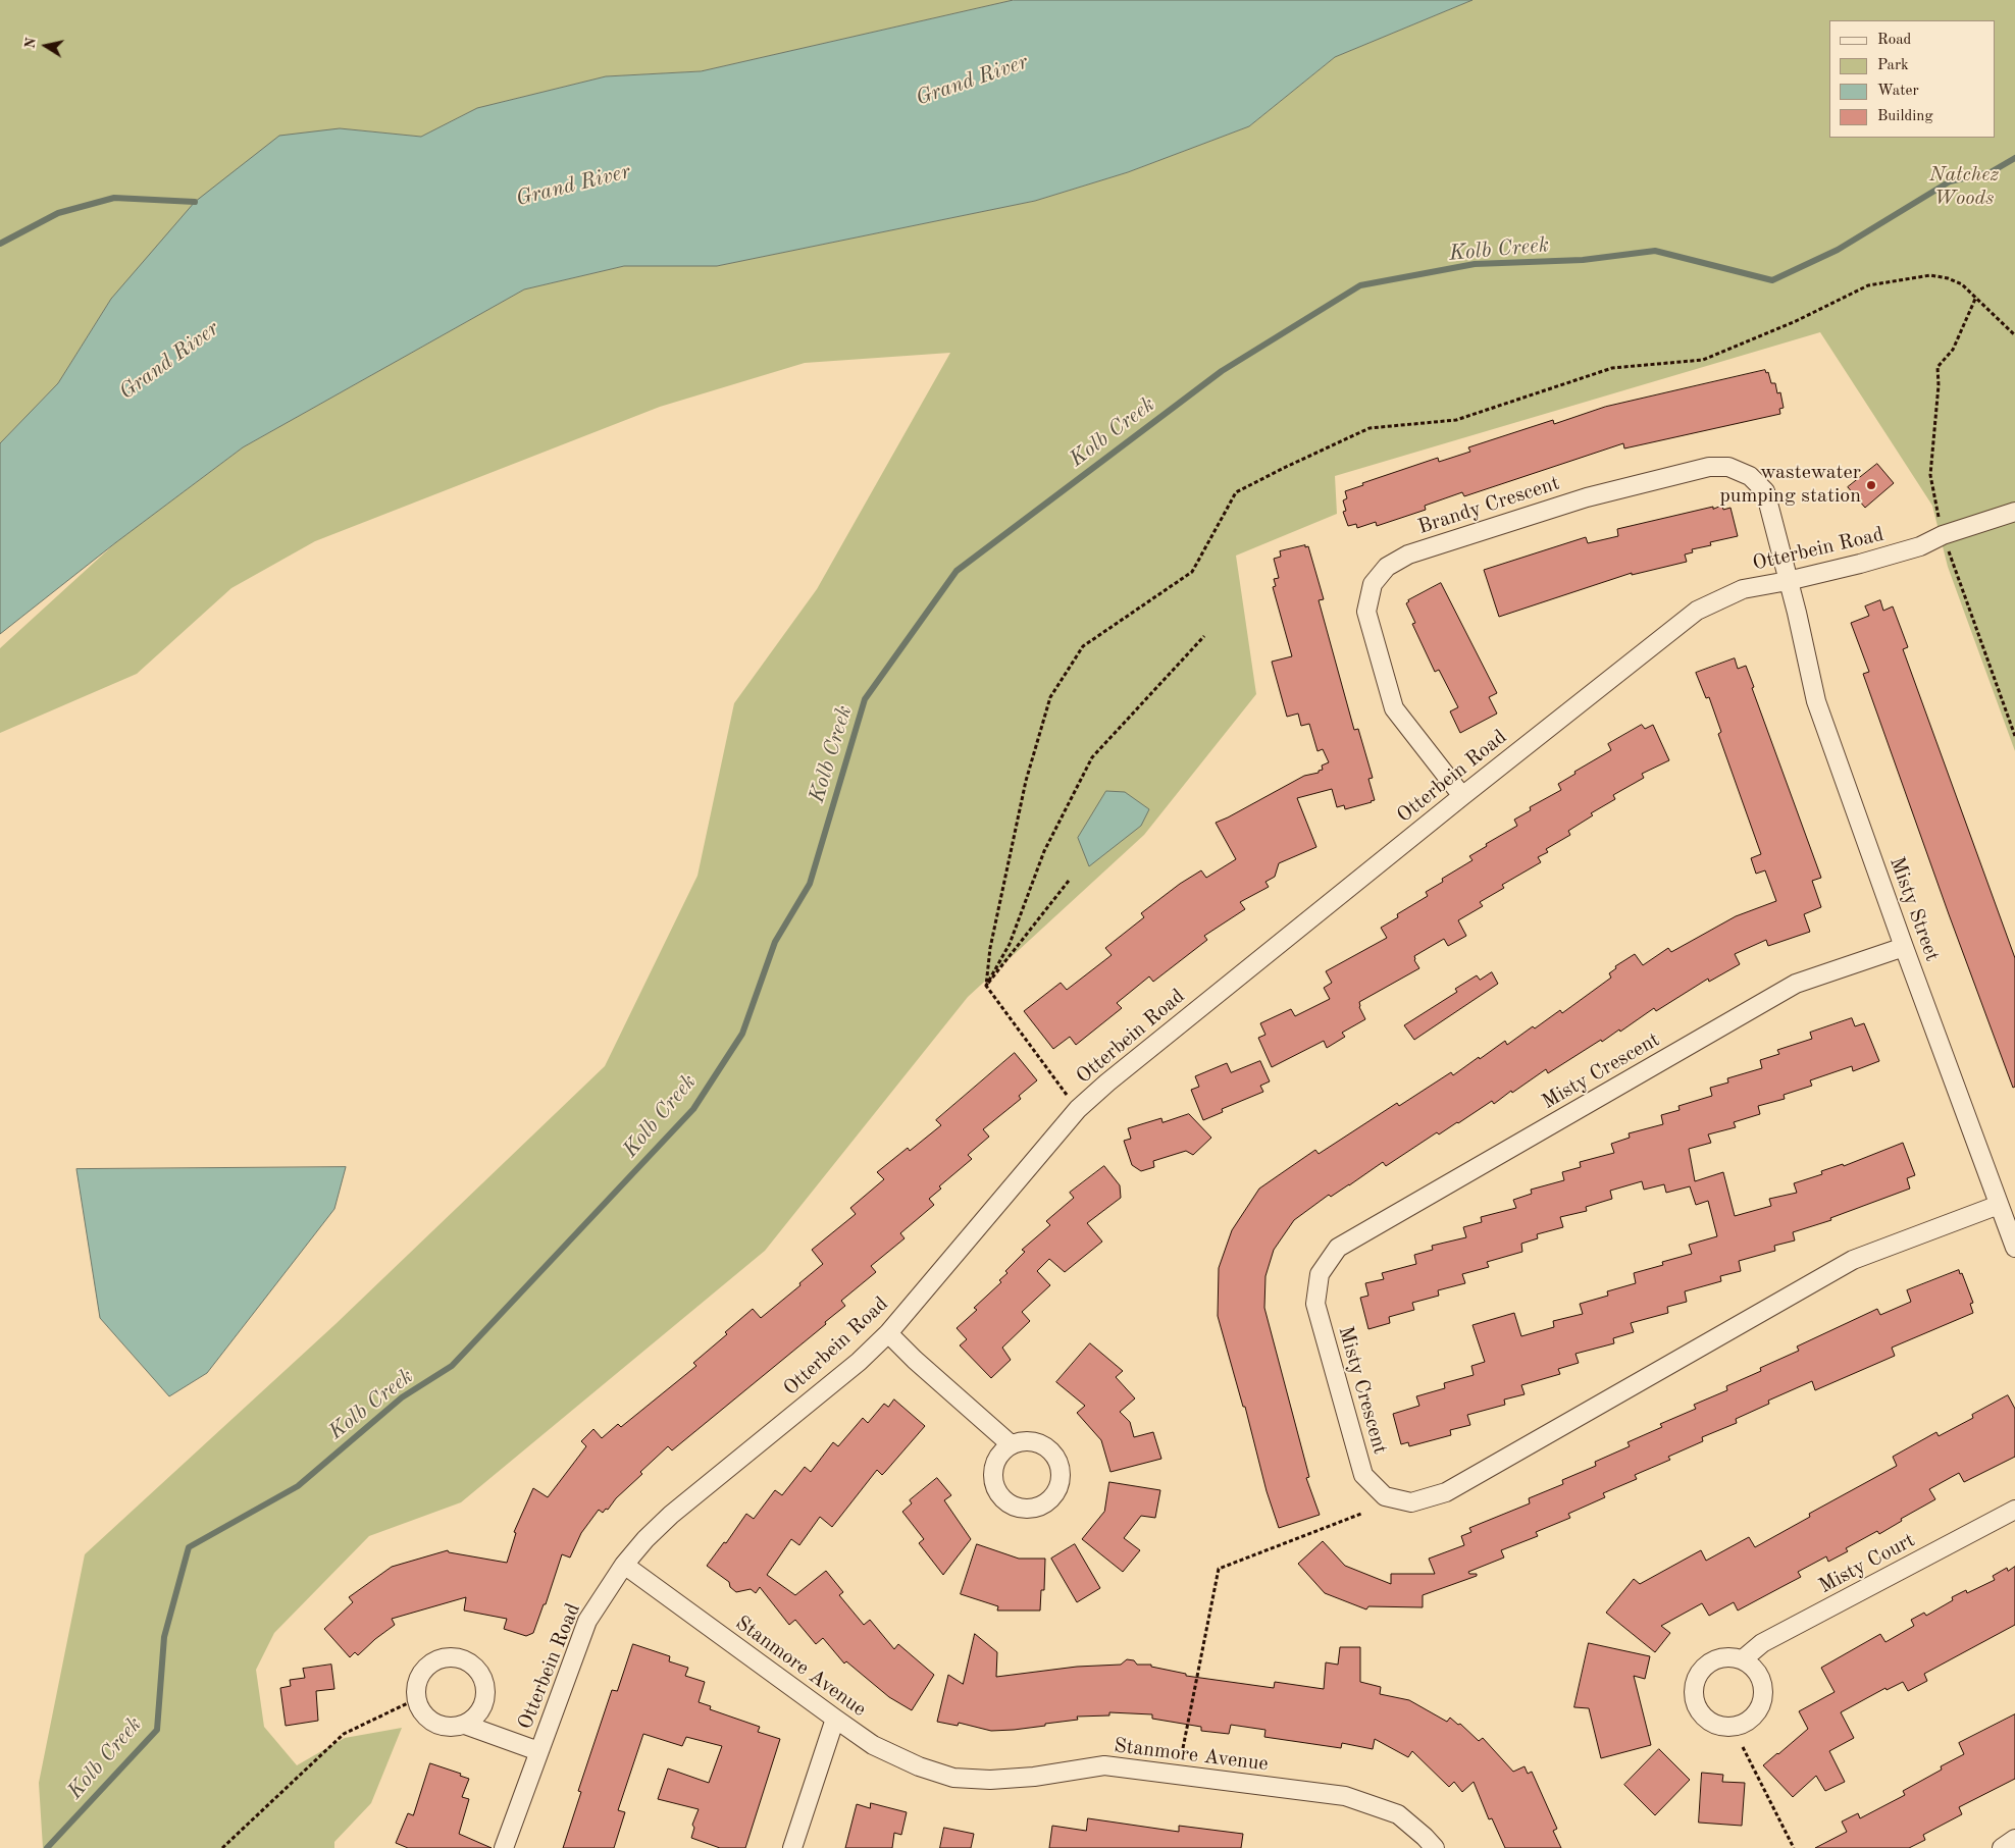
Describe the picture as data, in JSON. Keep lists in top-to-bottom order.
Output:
{
  "streets": {
    "street": [
      "Brandy Crescent",
      "Otterbein Road",
      "Misty Street",
      "Misty Crescent",
      "Misty Court",
      "Stanmore Avenue"
    ]
  },
  "crossings": [
    ["Brandy Crescent", "Otterbein Road"],
    ["Brandy Crescent", "Misty Street"],
    ["Otterbein Road", "Misty Street"],
    ["Otterbein Road", "Stanmore Avenue"],
    ["Misty Street", "Misty Crescent"]
  ],
  "water": ["Grand River", "Kolb Creek"],
  "parks": ["Natchez Woods"],
  "places": ["wastewater pumping station"],
  "legend": [
    "Road",
    "Park",
    "Water",
    "Building"
  ],
  "north": "left"
}
